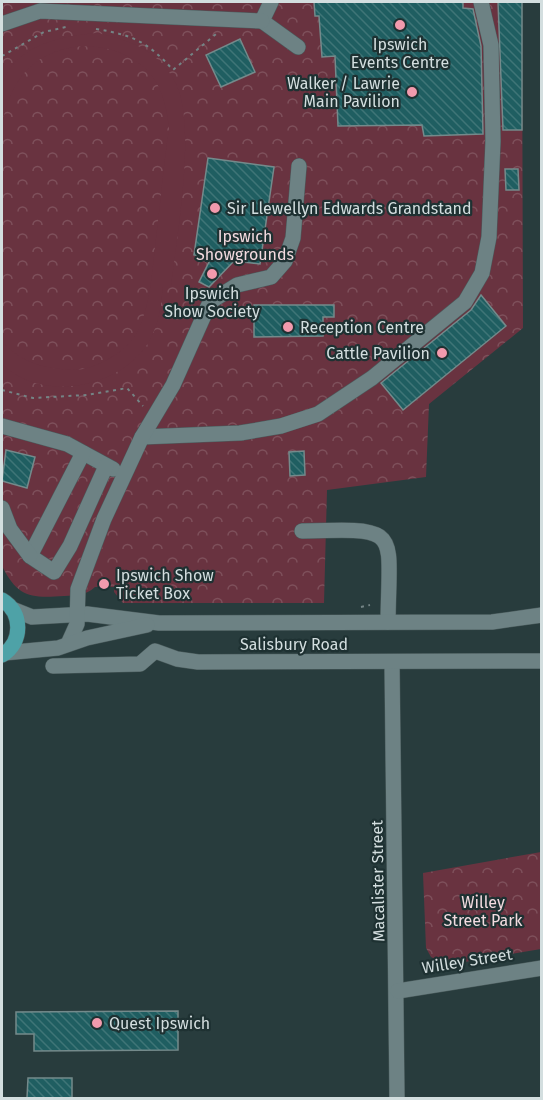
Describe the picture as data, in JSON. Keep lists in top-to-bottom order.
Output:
{
  "streets": {
    "street": ["Salisbury Road", "Macalister Street", "Willey Street"]
  },
  "crossings": [
    ["Salisbury Road", "Macalister Street"],
    ["Macalister Street", "Willey Street"]
  ],
  "parks": ["Ipswich Showgrounds", "Willey Street Park"],
  "places": [
    "Ipswich Events Centre",
    "Walker / Lawrie Main Pavilion",
    "Sir Llewellyn Edwards Grandstand",
    "Ipswich Show Society",
    "Reception Centre",
    "Cattle Pavilion",
    "Ipswich Show Ticket Box",
    "Quest Ipswich"
  ]
}
